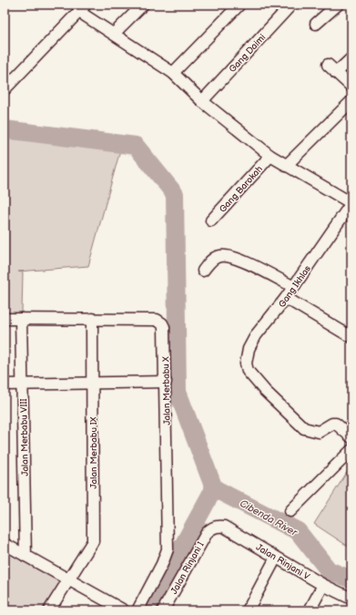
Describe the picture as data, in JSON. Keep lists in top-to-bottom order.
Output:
{
  "streets": {
    "street": [
      "Gang Daimi",
      "Gang Barokah",
      "Gang Ikhlas",
      "Jalan Merbabu X",
      "Jalan Merbabu VIII",
      "Jalan Merbabu IX",
      "Jalan Rinjani V",
      "Jalan Rinjani I"
    ]
  },
  "crossings": [
    ["Jalan Merbabu X", "Jalan Merbabu VIII"],
    ["Jalan Merbabu X", "Jalan Merbabu IX"],
    ["Jalan Rinjani V", "Jalan Rinjani I"]
  ],
  "water": ["Cibenda River"]
}
